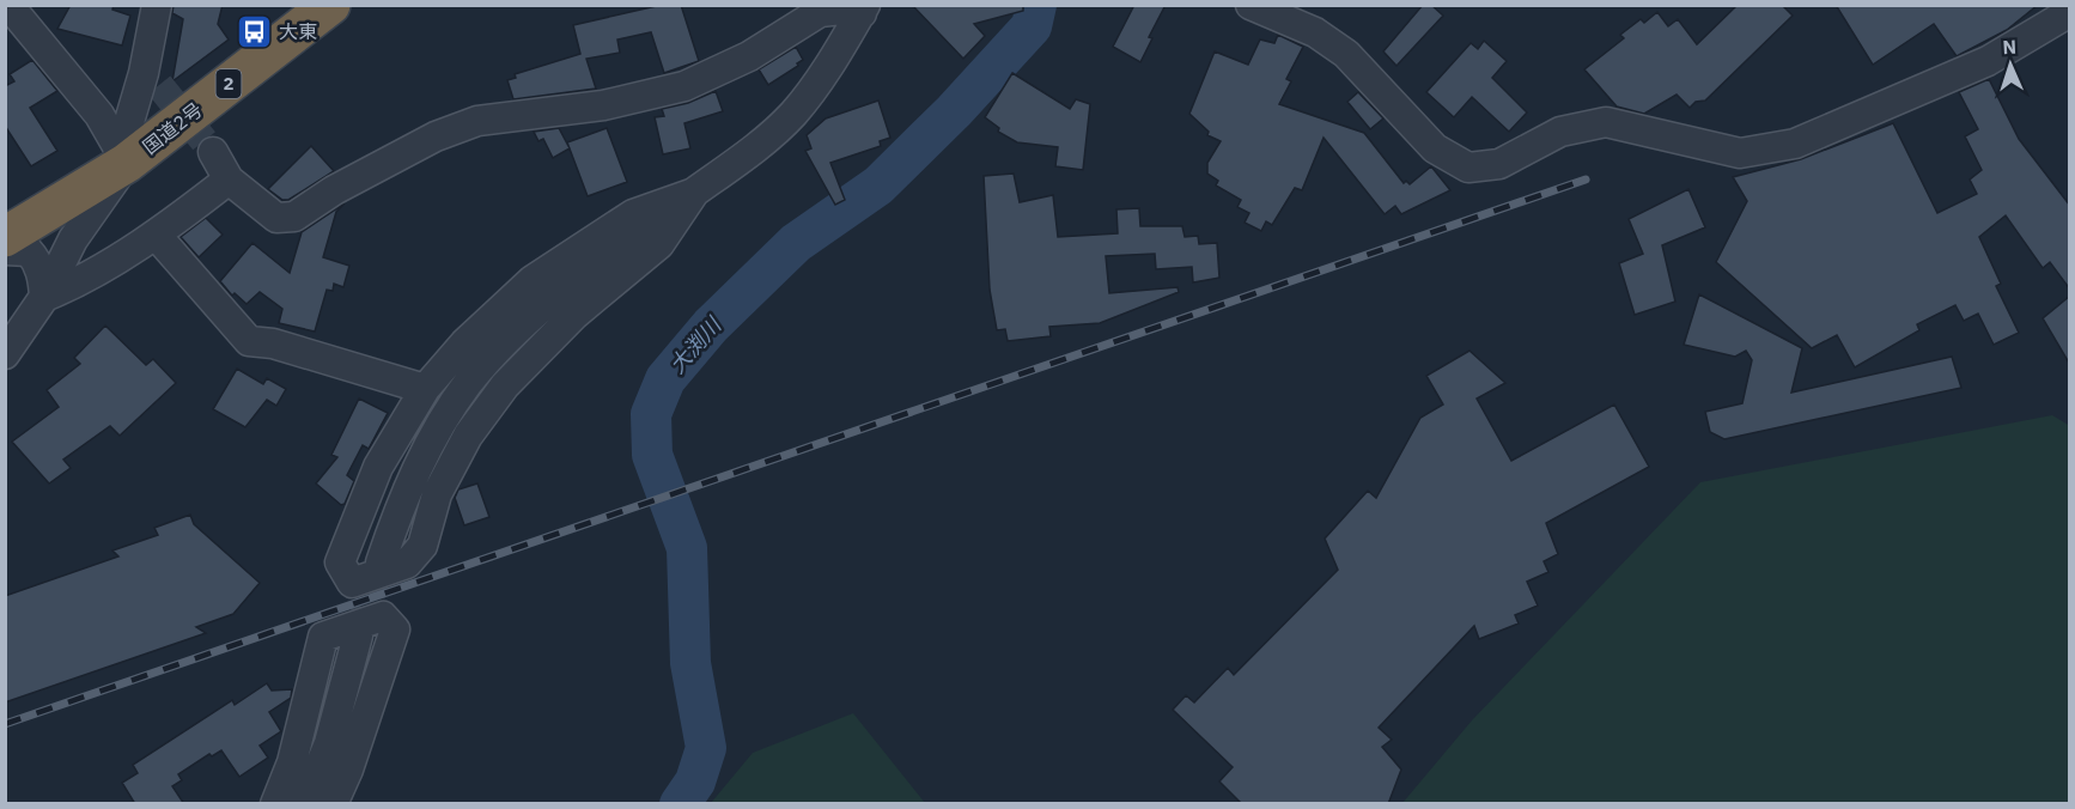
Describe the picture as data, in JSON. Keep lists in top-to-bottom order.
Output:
{
  "streets": {
    "highway": ["2", "国道2号"]
  },
  "water": ["大渕川"],
  "places": {
    "bus stop": ["大東"]
  },
  "north": "top"
}
